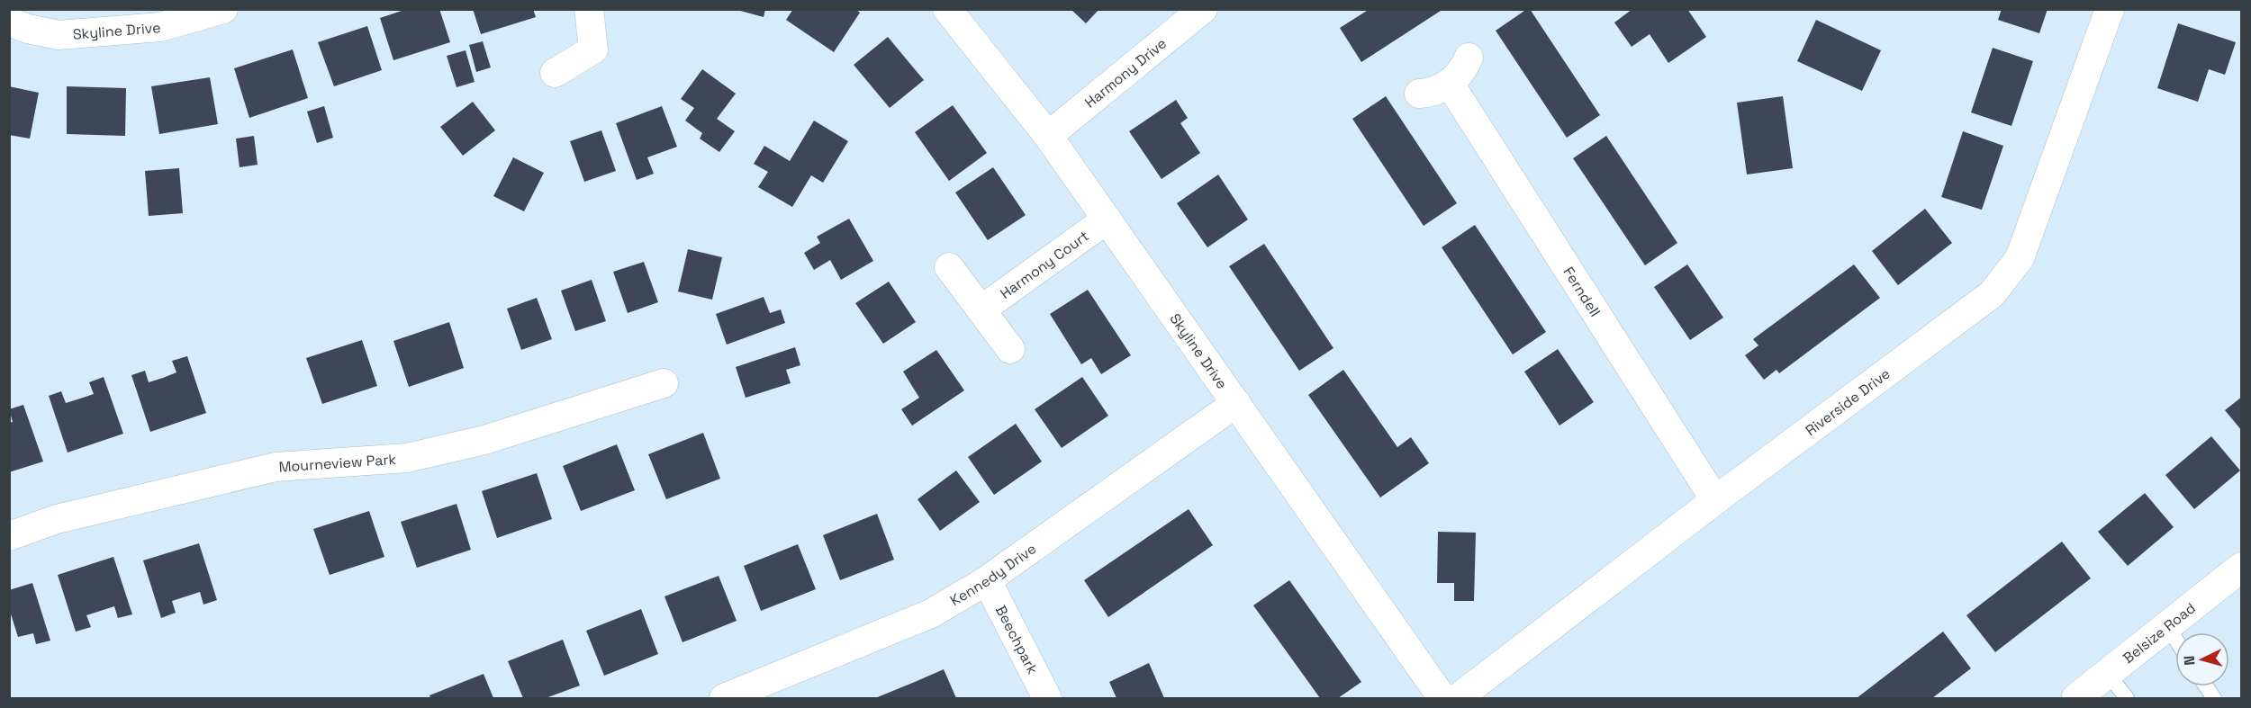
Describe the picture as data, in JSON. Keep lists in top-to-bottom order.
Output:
{
  "streets": {
    "street": [
      "Skyline Drive",
      "Harmony Drive",
      "Harmony Court",
      "Ferndell",
      "Riverside Drive",
      "Mourneview Park",
      "Kennedy Drive",
      "Belsize Road",
      "Beechpark"
    ]
  },
  "crossings": [
    ["Skyline Drive", "Harmony Drive"],
    ["Skyline Drive", "Harmony Court"],
    ["Skyline Drive", "Kennedy Drive"],
    ["Ferndell", "Riverside Drive"],
    ["Kennedy Drive", "Beechpark"]
  ],
  "north": "left"
}
